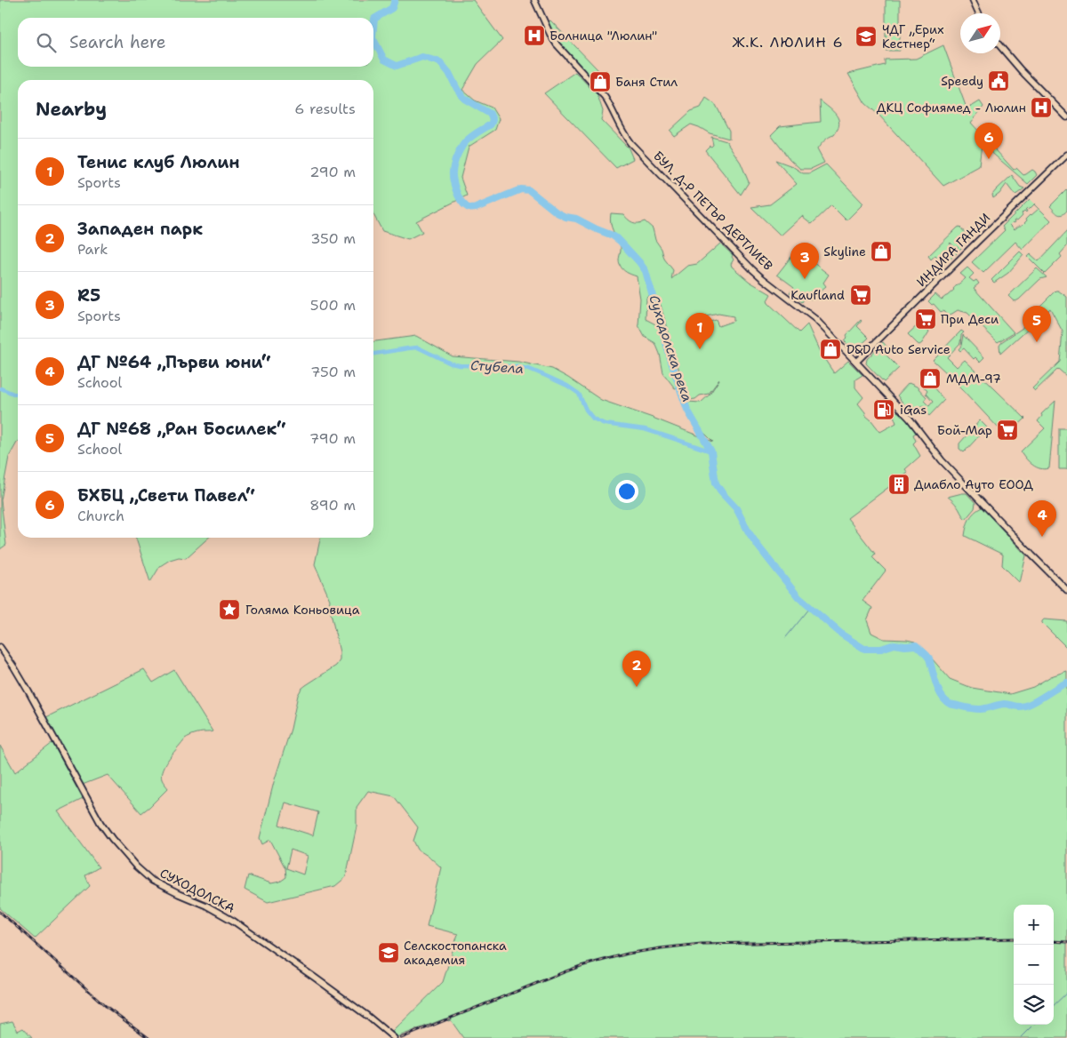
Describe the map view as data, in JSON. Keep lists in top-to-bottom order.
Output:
{
  "streets": {
    "street": ["БУЛ. Д-Р ПЕТЪР ДЕРТЛИЕВ", "ИНДИРА ГАНДИ", "СУХОДОЛСКА"]
  },
  "crossings": [
    ["БУЛ. Д-Р ПЕТЪР ДЕРТЛИЕВ", "ИНДИРА ГАНДИ"]
  ],
  "districts": ["Ж.К. ЛЮЛИН 6"],
  "water": ["Суходолска река", "Стубела"],
  "places": {
    "hospital": ["Болница \"Люлин\"", "ДКЦ Софиямед - Люлин"],
    "school or university": ["ЧДГ „Ерих Кестнер“", "Селскостопанска академия"],
    "public building": ["Speedy"],
    "shop": [
      "Баня Стил",
      "Skyline",
      "D&D Auto Service",
      "МДМ-97"
    ],
    "supermarket": ["Kaufland", "При Деси", "Бой-Мар"],
    "fuel station": ["iGas"],
    "building": ["Диабло Ауто ЕООД"],
    "place": ["Голяма Коньовица"]
  },
  "north": "top right",
  "page": {
    "search": "Search here",
    "heading": ["Nearby", "6 results"],
    "pins": [
      "6",
      "3",
      "5",
      "1",
      "4",
      "2"
    ],
    "list": [
      {
        "mark": "1",
        "name": "Тенис клуб Люлин",
        "note": "Sports",
        "value": "290 m"
      },
      {
        "mark": "2",
        "name": "Западен парк",
        "note": "Park",
        "value": "350 m"
      },
      {
        "mark": "3",
        "name": "R5",
        "note": "Sports",
        "value": "500 m"
      },
      {
        "mark": "4",
        "name": "ДГ №64 „Първи юни“",
        "note": "School",
        "value": "750 m"
      },
      {
        "mark": "5",
        "name": "ДГ №68 „Ран Босилек“",
        "note": "School",
        "value": "790 m"
      },
      {
        "mark": "6",
        "name": "БХБЦ „Свети Павел“",
        "note": "Church",
        "value": "890 m"
      }
    ],
    "map_buttons": ["+", "−"]
  }
}
